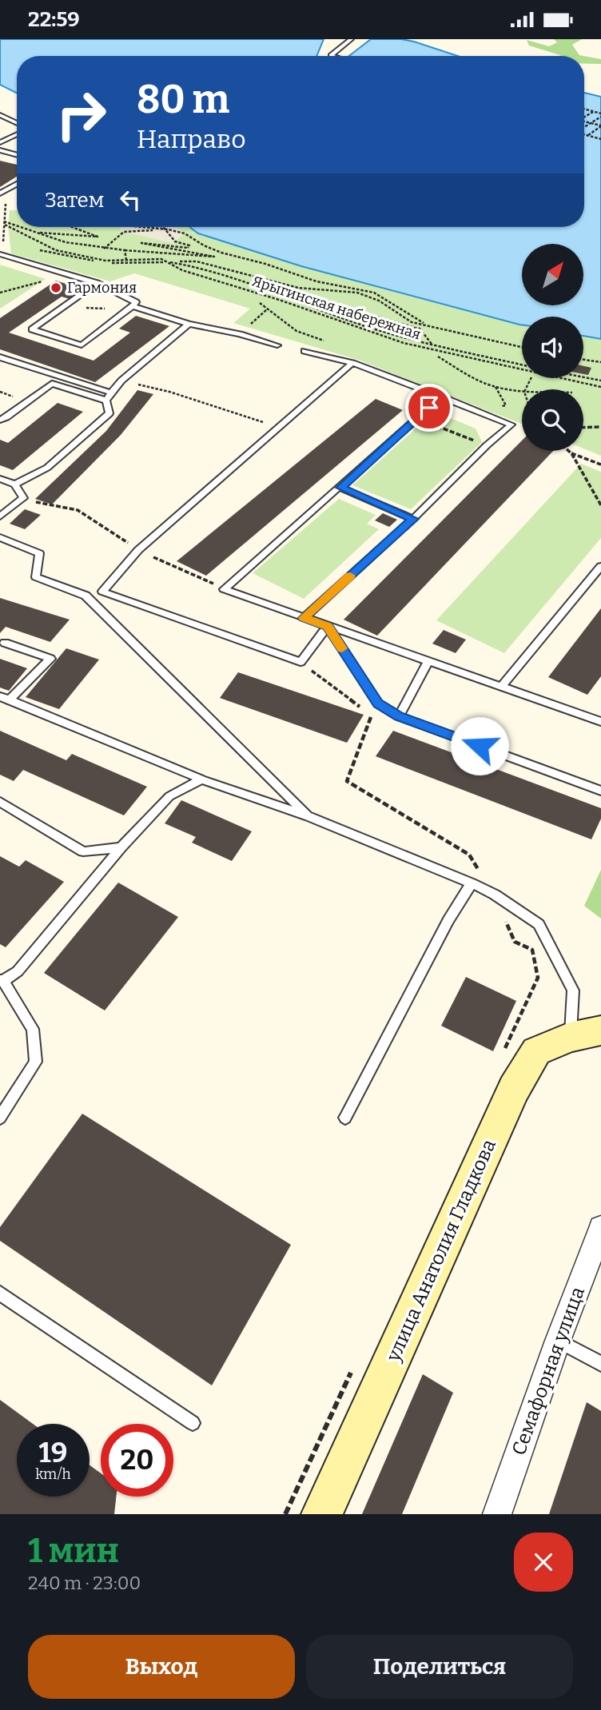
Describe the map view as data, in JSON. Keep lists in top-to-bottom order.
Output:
{
  "streets": {
    "main road": ["улица Анатолия Гладкова"],
    "street": ["Семафорная улица"],
    "path": ["Ярыгинская набережная"]
  },
  "places": ["Гармония"],
  "north": "top right",
  "page": {
    "status": "22:59",
    "turn": ["80 m", "Направо"],
    "then": "Затем",
    "speed": "19 km/h",
    "limit": "20",
    "heading": ["1 мин", "240 m · 23:00"],
    "buttons": ["Выход", "Поделиться"]
  }
}
